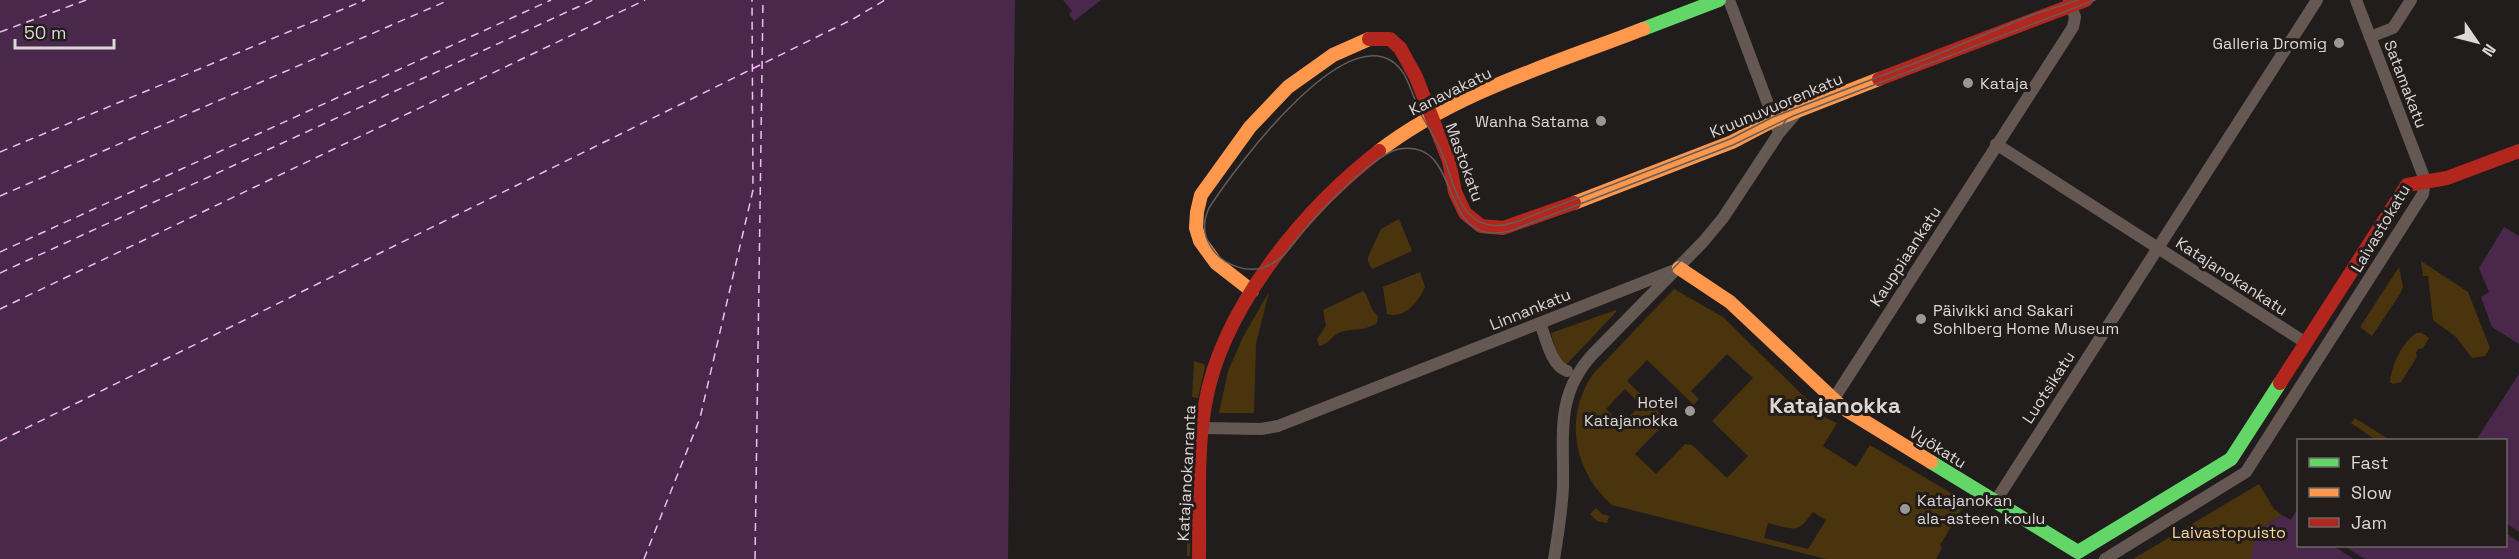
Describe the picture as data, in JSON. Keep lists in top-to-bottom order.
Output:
{
  "streets": {
    "street": [
      "Satamakatu",
      "Kanavakatu",
      "Kruunuvuorenkatu",
      "Mastokatu",
      "Laivastokatu",
      "Kauppiaankatu",
      "Katajanokankatu",
      "Linnankatu",
      "Luotsikatu",
      "Vyökatu",
      "Katajanokanranta"
    ]
  },
  "crossings": [
    ["Satamakatu", "Laivastokatu"],
    ["Kanavakatu", "Mastokatu"],
    ["Kanavakatu", "Katajanokanranta"],
    ["Kruunuvuorenkatu", "Mastokatu"],
    ["Kruunuvuorenkatu", "Kauppiaankatu"],
    ["Kruunuvuorenkatu", "Linnankatu"],
    ["Mastokatu", "Katajanokanranta"],
    ["Laivastokatu", "Katajanokankatu"],
    ["Laivastokatu", "Vyökatu"],
    ["Kauppiaankatu", "Katajanokankatu"],
    ["Kauppiaankatu", "Vyökatu"],
    ["Katajanokankatu", "Luotsikatu"],
    ["Linnankatu", "Vyökatu"],
    ["Linnankatu", "Katajanokanranta"],
    ["Luotsikatu", "Vyökatu"]
  ],
  "districts": ["Katajanokka"],
  "parks": ["Laivastopuisto"],
  "places": [
    "Galleria Dromig",
    "Kataja",
    "Wanha Satama",
    "Päivikki and Sakari Sohlberg Home Museum",
    "Hotel Katajanokka",
    "Katajanokan ala-asteen koulu"
  ],
  "legend": ["Fast", "Slow", "Jam"],
  "scale_bar": "50 m",
  "north": "bottom right"
}
